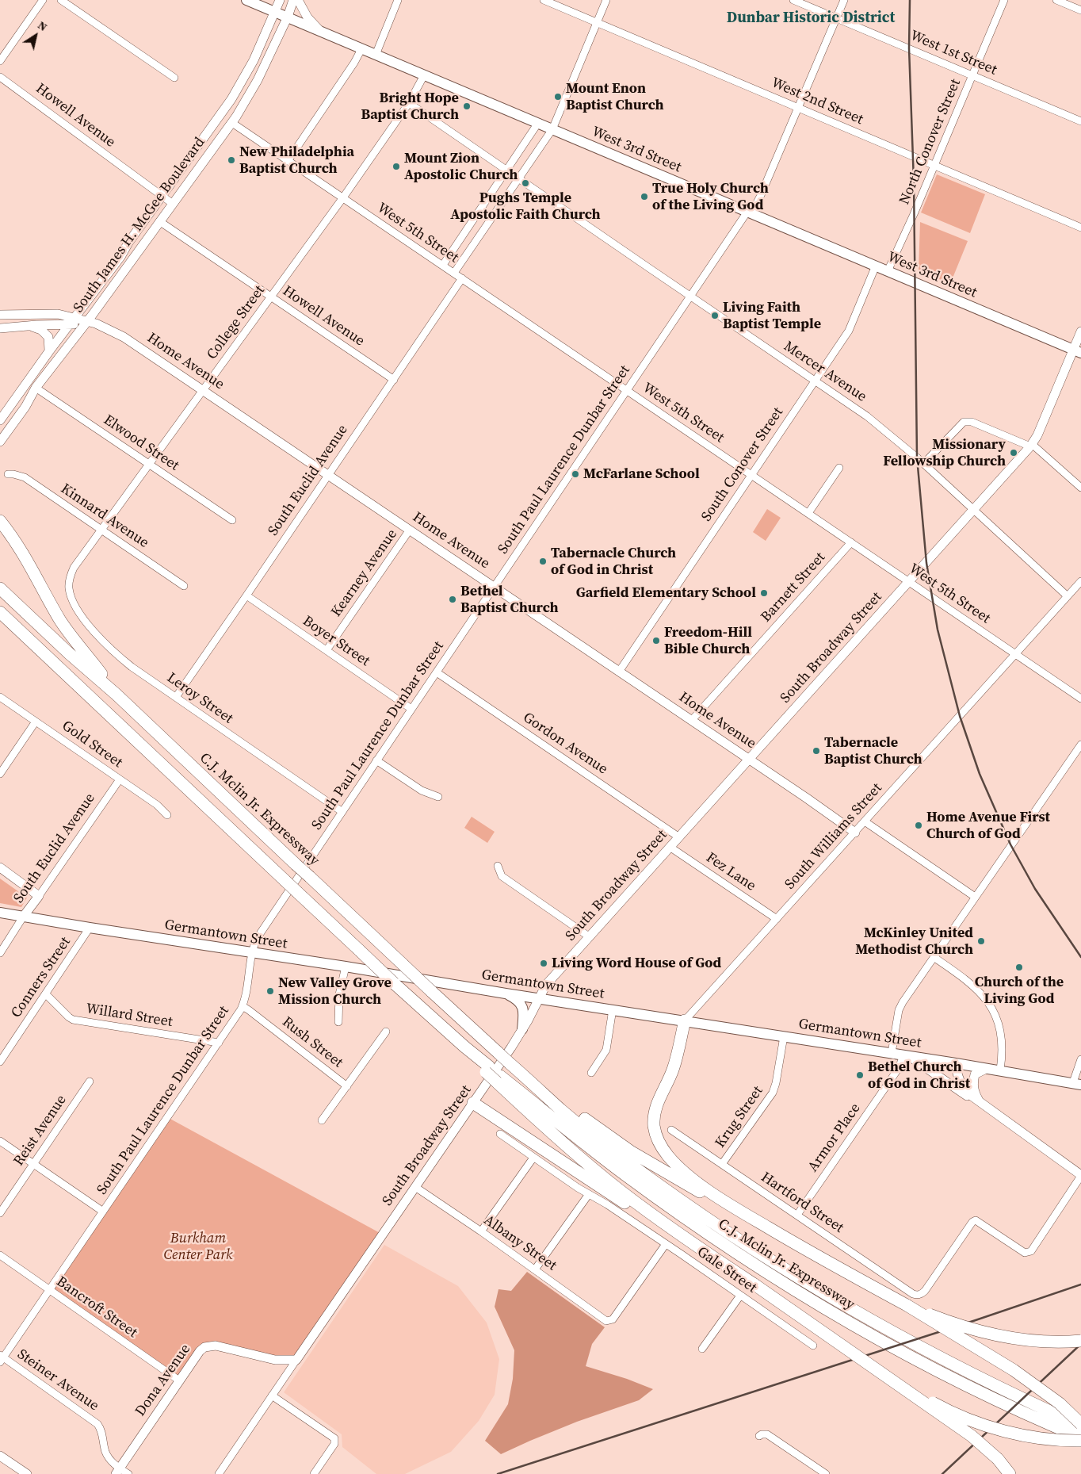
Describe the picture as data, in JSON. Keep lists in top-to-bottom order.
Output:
{
  "streets": {
    "highway": ["C.J. Mclin Jr. Expressway"],
    "main road": ["West 3rd Street", "Germantown Street"],
    "street": [
      "West 1st Street",
      "West 2nd Street",
      "Howell Avenue",
      "North Conover Street",
      "South James H. McGee Boulevard",
      "West 5th Street",
      "College Street",
      "Home Avenue",
      "Mercer Avenue",
      "Elwood Street",
      "South Paul Laurence Dunbar Street",
      "South Conover Street",
      "South Euclid Avenue",
      "Kinnard Avenue",
      "Kearney Avenue",
      "Barnett Street",
      "Boyer Street",
      "South Broadway Street",
      "Leroy Street",
      "Gordon Avenue",
      "Gold Street",
      "South Williams Street",
      "Fez Lane",
      "Conners Street",
      "Willard Street",
      "Rush Street",
      "Krug Street",
      "Reist Avenue",
      "Armor Place",
      "Hartford Street",
      "Albany Street",
      "Gale Street",
      "Bancroft Street",
      "Steiner Avenue",
      "Dona Avenue"
    ]
  },
  "crossings": [
    ["West 1st Street", "North Conover Street"],
    ["West 1st Street", "South Paul Laurence Dunbar Street"],
    ["West 2nd Street", "North Conover Street"],
    ["West 2nd Street", "South Paul Laurence Dunbar Street"],
    ["Howell Avenue", "South James H. McGee Boulevard"],
    ["Howell Avenue", "College Street"],
    ["Howell Avenue", "South Euclid Avenue"],
    ["North Conover Street", "West 3rd Street"],
    ["West 3rd Street", "South James H. McGee Boulevard"],
    ["West 3rd Street", "College Street"],
    ["West 3rd Street", "South Paul Laurence Dunbar Street"],
    ["West 3rd Street", "South Conover Street"],
    ["West 3rd Street", "South Broadway Street"],
    ["South James H. McGee Boulevard", "West 5th Street"],
    ["South James H. McGee Boulevard", "Home Avenue"],
    ["South James H. McGee Boulevard", "Elwood Street"],
    ["West 5th Street", "College Street"],
    ["West 5th Street", "South Paul Laurence Dunbar Street"],
    ["West 5th Street", "South Conover Street"],
    ["West 5th Street", "South Euclid Avenue"],
    ["West 5th Street", "Barnett Street"],
    ["West 5th Street", "South Broadway Street"],
    ["West 5th Street", "South Williams Street"],
    ["College Street", "Home Avenue"],
    ["College Street", "Mercer Avenue"],
    ["College Street", "Elwood Street"],
    ["College Street", "Kinnard Avenue"],
    ["College Street", "Leroy Street"],
    ["Home Avenue", "South Paul Laurence Dunbar Street"],
    ["Home Avenue", "South Conover Street"],
    ["Home Avenue", "South Euclid Avenue"],
    ["Home Avenue", "Kearney Avenue"],
    ["Home Avenue", "Barnett Street"],
    ["Home Avenue", "South Broadway Street"],
    ["Home Avenue", "South Williams Street"],
    ["Mercer Avenue", "South Paul Laurence Dunbar Street"],
    ["Mercer Avenue", "South Conover Street"],
    ["Mercer Avenue", "South Broadway Street"],
    ["Mercer Avenue", "South Williams Street"],
    ["South Paul Laurence Dunbar Street", "Boyer Street"],
    ["South Paul Laurence Dunbar Street", "Leroy Street"],
    ["South Paul Laurence Dunbar Street", "Gordon Avenue"],
    ["South Paul Laurence Dunbar Street", "Germantown Street"],
    ["South Paul Laurence Dunbar Street", "Willard Street"],
    ["South Paul Laurence Dunbar Street", "Rush Street"],
    ["South Paul Laurence Dunbar Street", "Bancroft Street"],
    ["South Paul Laurence Dunbar Street", "Steiner Avenue"],
    ["South Euclid Avenue", "Boyer Street"],
    ["South Euclid Avenue", "Leroy Street"],
    ["South Euclid Avenue", "Gold Street"],
    ["South Euclid Avenue", "Germantown Street"],
    ["Kearney Avenue", "Boyer Street"],
    ["South Broadway Street", "Gordon Avenue"],
    ["South Broadway Street", "Fez Lane"],
    ["South Broadway Street", "Germantown Street"],
    ["South Broadway Street", "Albany Street"],
    ["South Broadway Street", "Dona Avenue"],
    ["South Williams Street", "Fez Lane"],
    ["South Williams Street", "Germantown Street"],
    ["Germantown Street", "Conners Street"],
    ["Germantown Street", "Krug Street"],
    ["Germantown Street", "Armor Place"],
    ["Conners Street", "Willard Street"],
    ["Krug Street", "Hartford Street"],
    ["Armor Place", "Hartford Street"],
    ["Albany Street", "Gale Street"],
    ["Bancroft Street", "Dona Avenue"],
    ["Steiner Avenue", "Dona Avenue"]
  ],
  "districts": ["Dunbar Historic District"],
  "parks": ["Burkham Center Park"],
  "places": [
    "Mount Enon Baptist Church",
    "Bright Hope Baptist Church",
    "New Philadelphia Baptist Church",
    "Mount Zion Apostolic Church",
    "Pughs Temple Apostolic Faith Church",
    "True Holy Church of the Living God",
    "Living Faith Baptist Temple",
    "Missionary Fellowship Church",
    "McFarlane School",
    "Tabernacle Church of God in Christ",
    "Garfield Elementary School",
    "Bethel Baptist Church",
    "Freedom-Hill Bible Church",
    "Tabernacle Baptist Church",
    "Home Avenue First Church of God",
    "McKinley United Methodist Church",
    "Living Word House of God",
    "Church of the Living God",
    "New Valley Grove Mission Church",
    "Bethel Church of God in Christ"
  ],
  "north": "top right"
}
